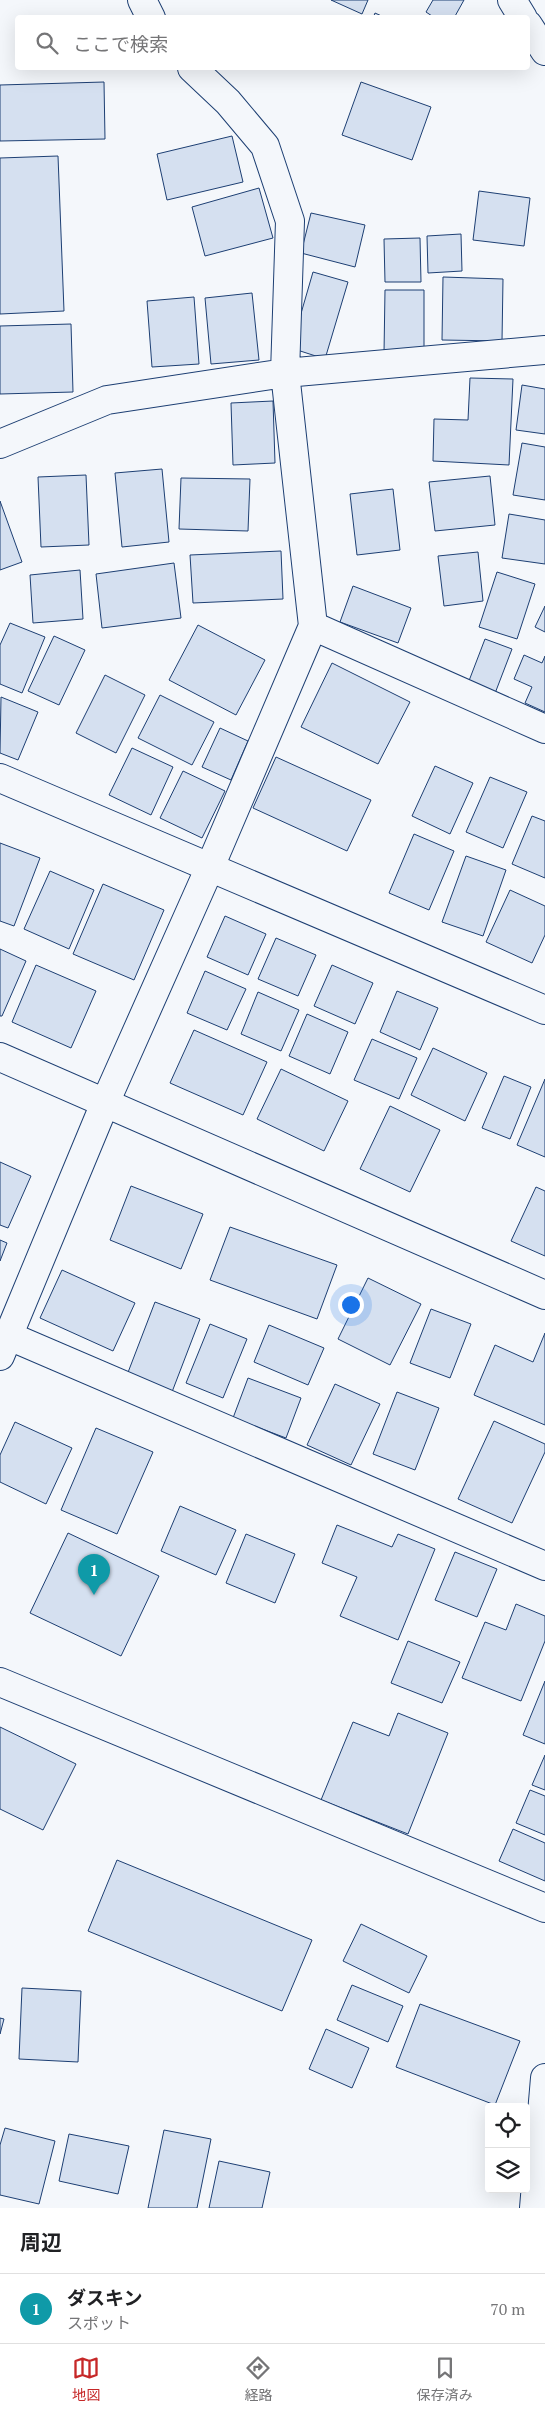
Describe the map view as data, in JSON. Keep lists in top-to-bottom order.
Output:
{
  "page": {
    "search": "ここで検索",
    "pins": "1",
    "heading": "周辺",
    "list": [
      {
        "mark": "1",
        "name": "ダスキン",
        "note": "スポット",
        "value": "70 m"
      }
    ],
    "nav": ["地図", "経路", "保存済み"]
  }
}
